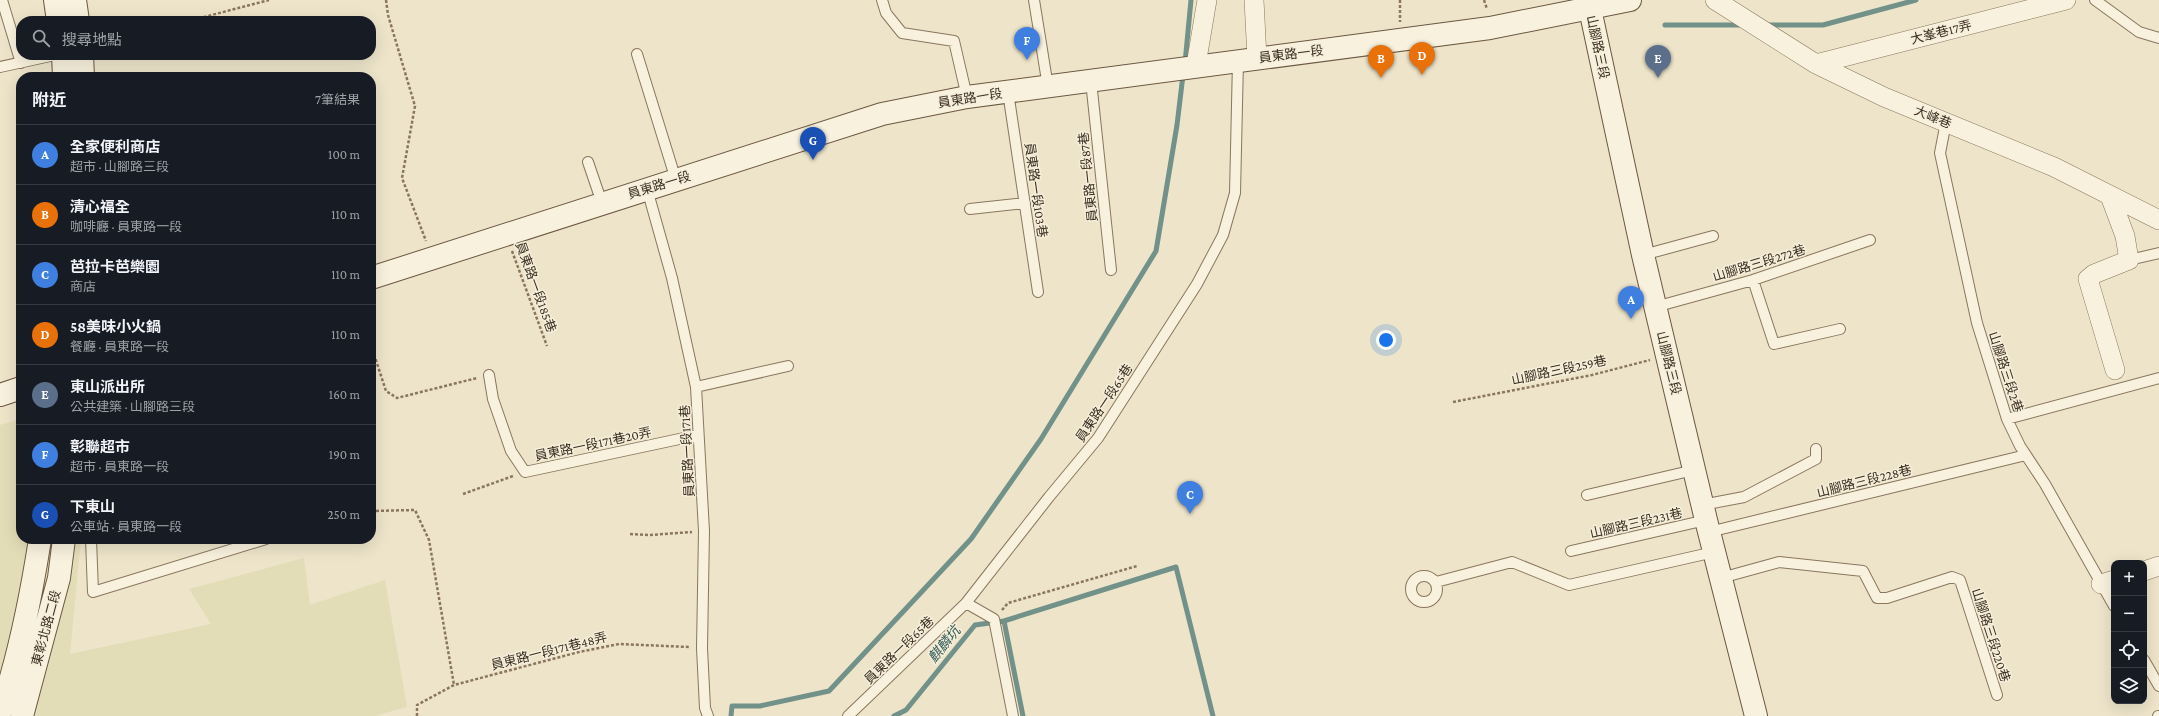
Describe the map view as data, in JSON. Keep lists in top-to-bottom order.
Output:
{
  "streets": {
    "main road": ["山腳路三段", "員東路一段", "東彰北路二段"],
    "street": ["大峯巷17弄", "大峰巷"],
    "lane": [
      "員東路一段87巷",
      "員東路一段103巷",
      "山腳路三段272巷",
      "山腳路三段2巷",
      "員東路一段65巷",
      "員東路一段171巷20弄",
      "員東路一段171巷",
      "山腳路三段228巷",
      "山腳路三段231巷",
      "山腳路三段220巷"
    ],
    "path": ["員東路一段185巷", "山腳路三段259巷", "員東路一段171巷48弄"]
  },
  "crossings": [
    ["大峯巷17弄", "大峰巷"],
    ["山腳路三段", "員東路一段"],
    ["山腳路三段", "山腳路三段272巷"],
    ["山腳路三段", "山腳路三段259巷"],
    ["山腳路三段", "山腳路三段228巷"],
    ["山腳路三段", "山腳路三段231巷"],
    ["山腳路三段", "山腳路三段220巷"],
    ["員東路一段", "員東路一段87巷"],
    ["員東路一段", "員東路一段103巷"],
    ["員東路一段", "員東路一段185巷"],
    ["員東路一段", "員東路一段65巷"],
    ["員東路一段", "員東路一段171巷"],
    ["大峰巷", "山腳路三段2巷"],
    ["山腳路三段2巷", "山腳路三段228巷"],
    ["員東路一段171巷20弄", "員東路一段171巷"],
    ["員東路一段171巷", "員東路一段171巷48弄"],
    ["山腳路三段228巷", "山腳路三段231巷"]
  ],
  "water": ["麒麟坑"],
  "page": {
    "search": "搜尋地點",
    "pins": [
      "F",
      "D",
      "B",
      "E",
      "G",
      "A",
      "C"
    ],
    "heading": ["附近", "7筆結果"],
    "list": [
      {
        "mark": "A",
        "name": "全家便利商店",
        "note": "超市 · 山腳路三段",
        "value": "100 m"
      },
      {
        "mark": "B",
        "name": "清心福全",
        "note": "咖啡廳 · 員東路一段",
        "value": "110 m"
      },
      {
        "mark": "C",
        "name": "芭拉卡芭樂園",
        "note": "商店",
        "value": "110 m"
      },
      {
        "mark": "D",
        "name": "58美味小火鍋",
        "note": "餐廳 · 員東路一段",
        "value": "110 m"
      },
      {
        "mark": "E",
        "name": "東山派出所",
        "note": "公共建築 · 山腳路三段",
        "value": "160 m"
      },
      {
        "mark": "F",
        "name": "彰聯超市",
        "note": "超市 · 員東路一段",
        "value": "190 m"
      },
      {
        "mark": "G",
        "name": "下東山",
        "note": "公車站 · 員東路一段",
        "value": "250 m"
      }
    ],
    "map_buttons": ["+", "−"]
  }
}
